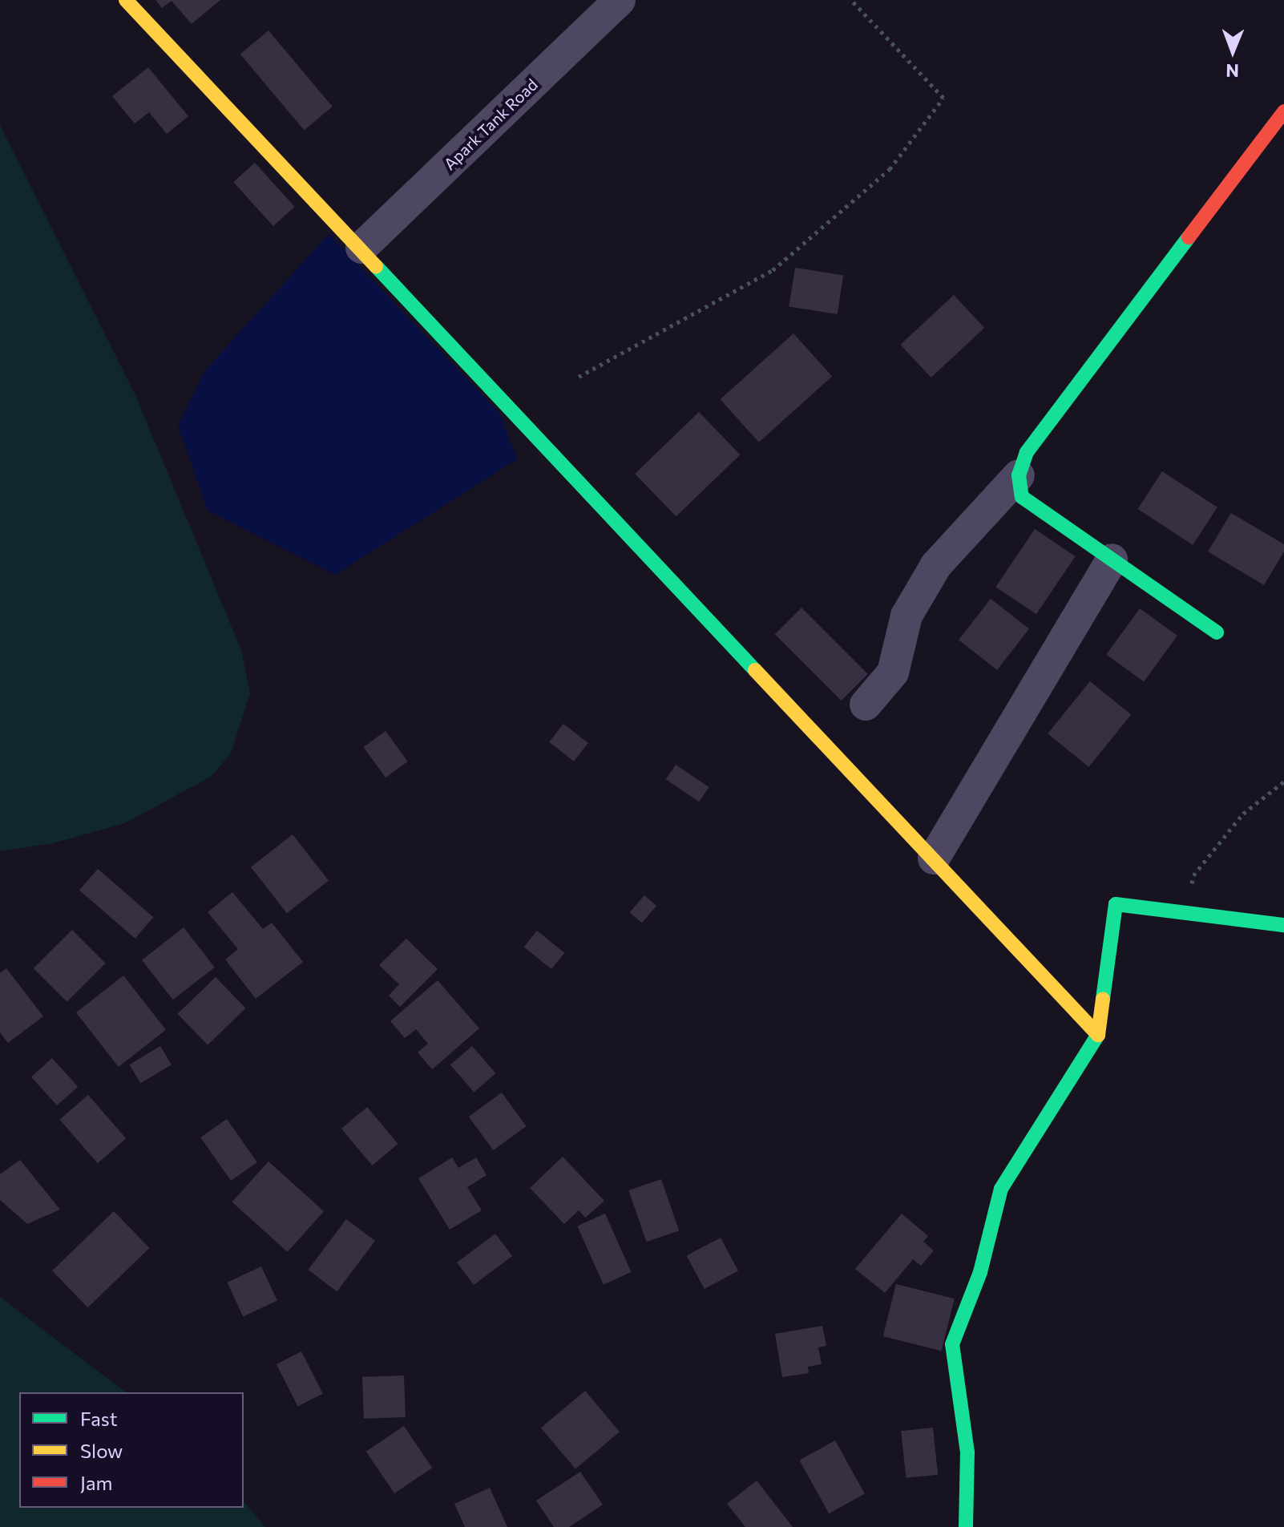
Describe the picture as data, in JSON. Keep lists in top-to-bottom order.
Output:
{
  "streets": {
    "street": ["Apark Tank Road"]
  },
  "legend": ["Fast", "Slow", "Jam"],
  "north": "bottom"
}
